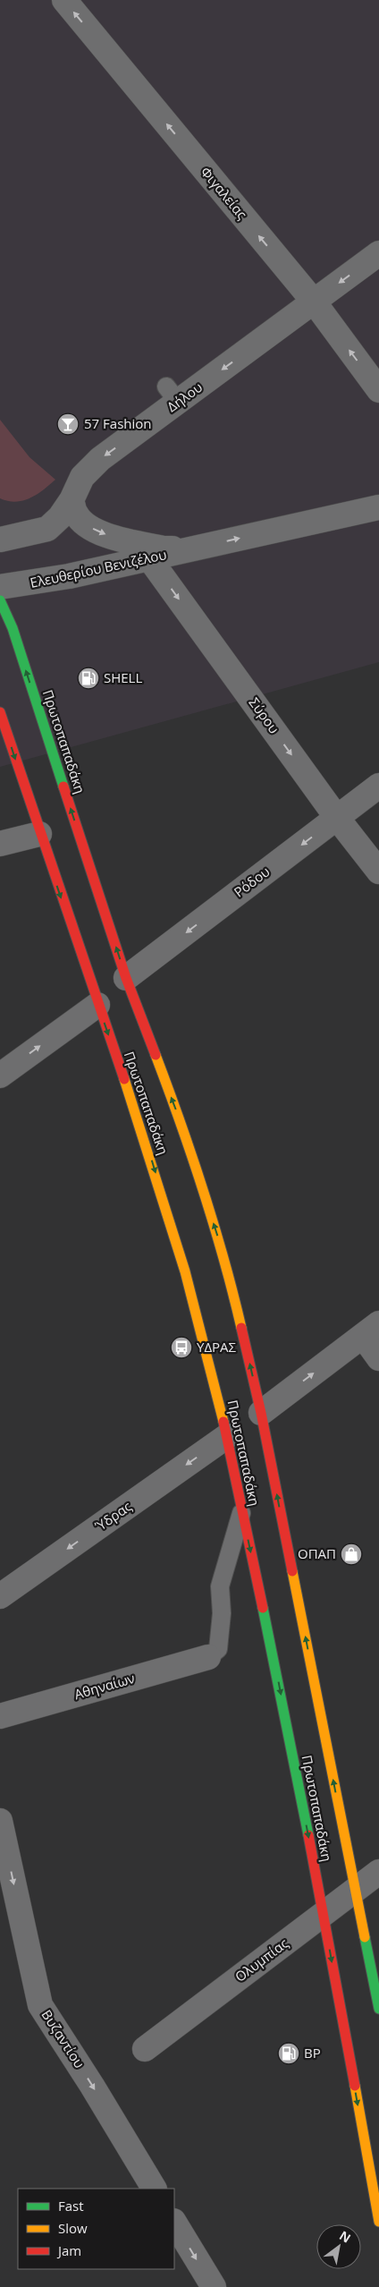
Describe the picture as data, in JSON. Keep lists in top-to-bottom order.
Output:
{
  "streets": {
    "main road": ["Πρωτοπαπαδάκη"],
    "street": [
      "Φιγαλείας",
      "Δήλου",
      "Ελευθερίου Βενιζέλου",
      "Σύρου",
      "Ρόδου",
      "Ύδρας",
      "Αθηναίων",
      "Ολυμπίας",
      "Βυζαντίου"
    ]
  },
  "crossings": [
    ["Φιγαλείας", "Δήλου"],
    ["Δήλου", "Ελευθερίου Βενιζέλου"],
    ["Ελευθερίου Βενιζέλου", "Σύρου"],
    ["Σύρου", "Ρόδου"],
    ["Πρωτοπαπαδάκη", "Ρόδου"],
    ["Πρωτοπαπαδάκη", "Ύδρας"],
    ["Πρωτοπαπαδάκη", "Ολυμπίας"]
  ],
  "one_way": [
    "Φιγαλείας",
    "Δήλου",
    "Σύρου",
    "Ρόδου",
    "Ύδρας",
    "Βυζαντίου"
  ],
  "places": {
    "bar": ["57 Fashion"],
    "fuel station": ["SHELL", "BP"],
    "bus stop": ["ΥΔΡΑΣ"],
    "shop": ["ΟΠΑΠ"]
  },
  "legend": ["Fast", "Slow", "Jam"],
  "north": "top right"
}
